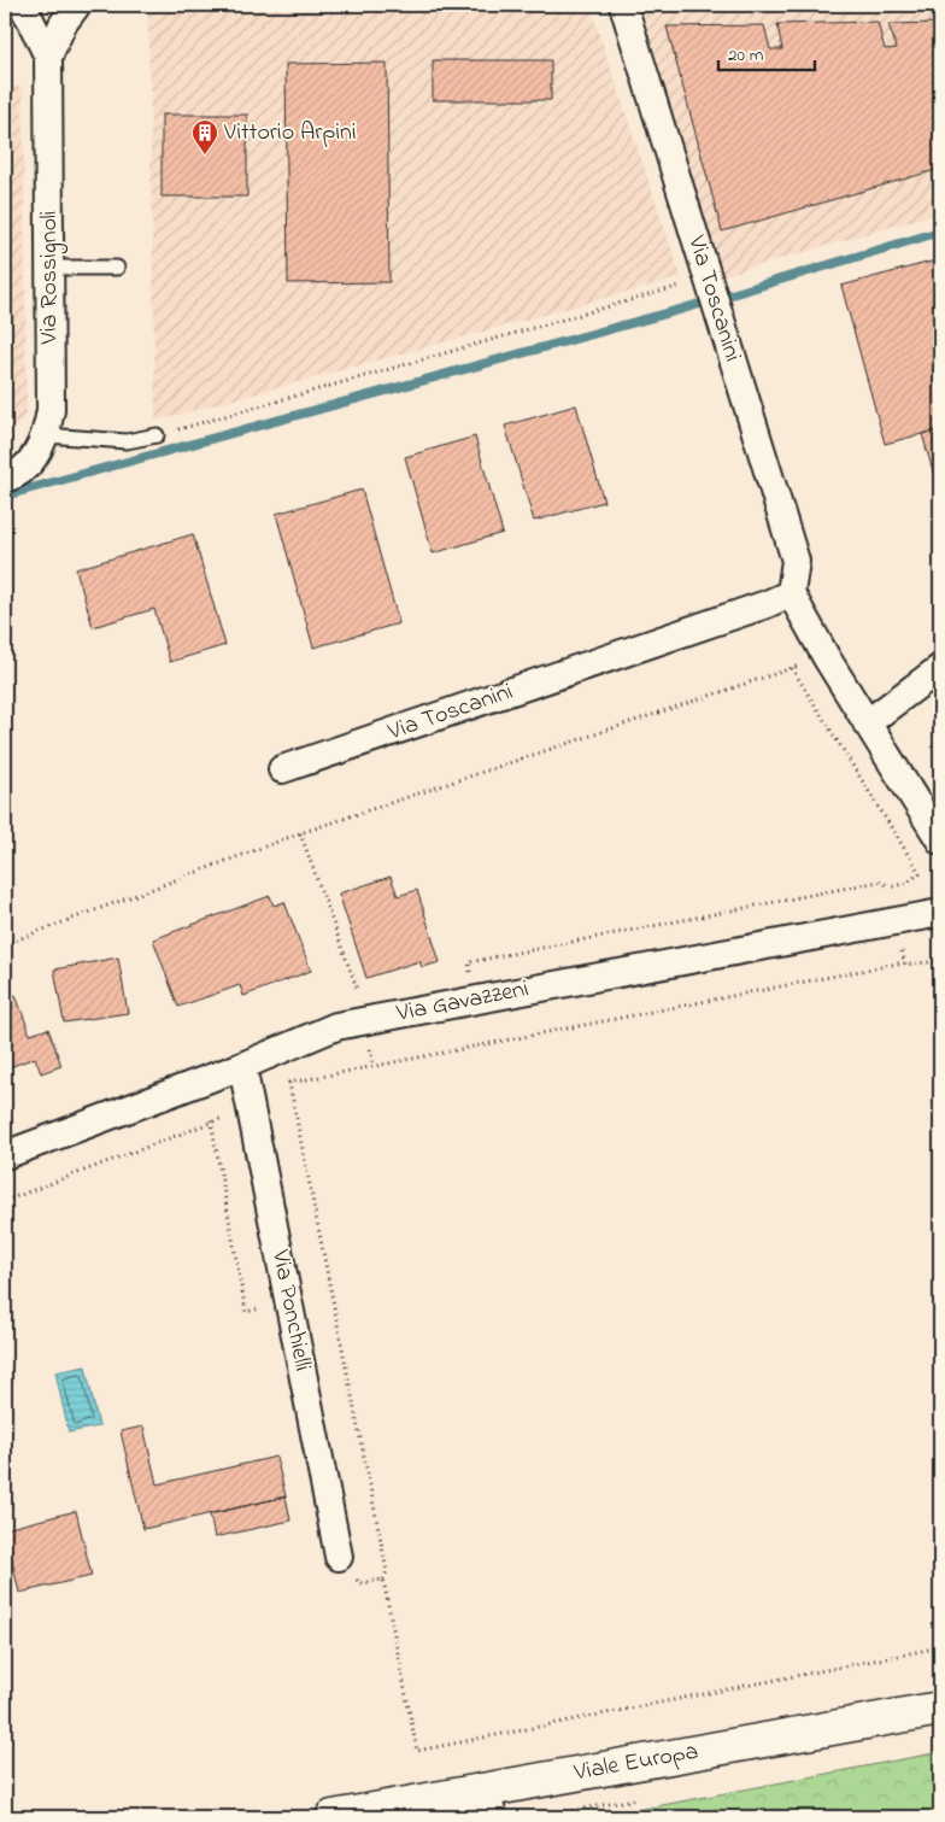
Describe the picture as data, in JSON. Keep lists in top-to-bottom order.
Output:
{
  "streets": {
    "street": [
      "Via Rossignoli",
      "Via Toscanini",
      "Via Gavazzeni",
      "Via Ponchielli",
      "Viale Europa"
    ]
  },
  "crossings": [
    ["Via Gavazzeni", "Via Ponchielli"]
  ],
  "places": {
    "building": ["Vittorio Arpini"]
  },
  "scale_bar": "20 m"
}
